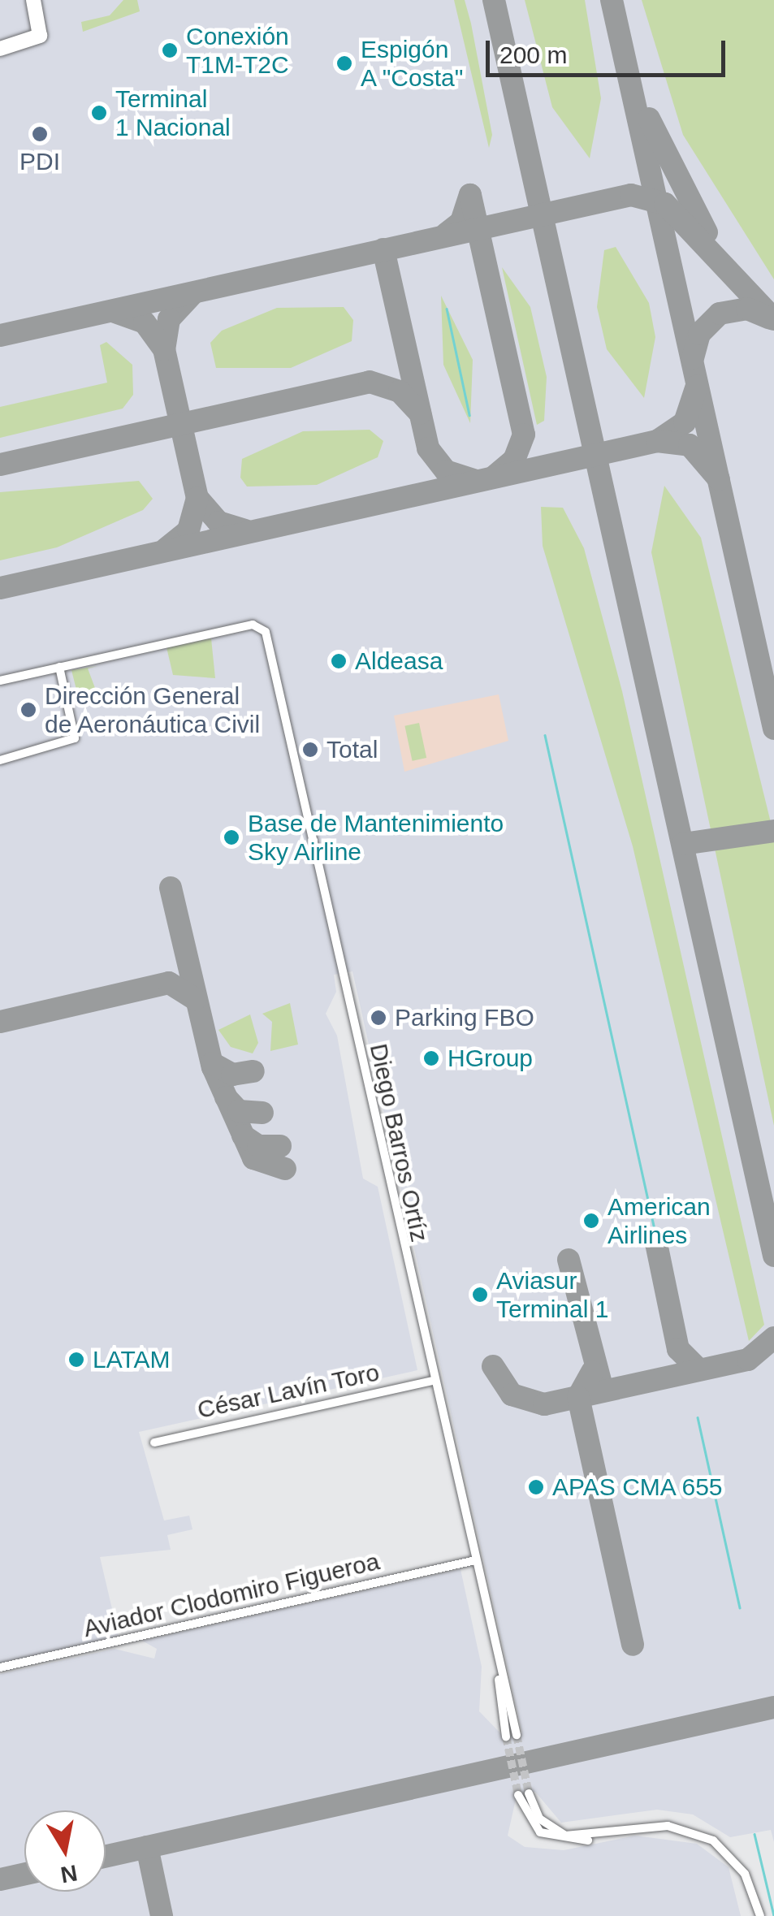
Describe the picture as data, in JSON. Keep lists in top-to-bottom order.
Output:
{
  "streets": {
    "street": ["Diego Barros Ortíz", "César Lavín Toro", "Aviador Clodomiro Figueroa"]
  },
  "crossings": [
    ["Diego Barros Ortíz", "César Lavín Toro"],
    ["Diego Barros Ortíz", "Aviador Clodomiro Figueroa"]
  ],
  "places": [
    "Conexión T1M-T2C",
    "Espigón A \"Costa\"",
    "Terminal 1 Nacional",
    "PDI",
    "Aldeasa",
    "Dirección General de Aeronáutica Civil",
    "Total",
    "Base de Mantenimiento Sky Airline",
    "Parking FBO",
    "HGroup",
    "American Airlines",
    "Aviasur Terminal 1",
    "LATAM",
    "APAS CMA 655"
  ],
  "scale_bar": "200 m",
  "north": "bottom"
}
